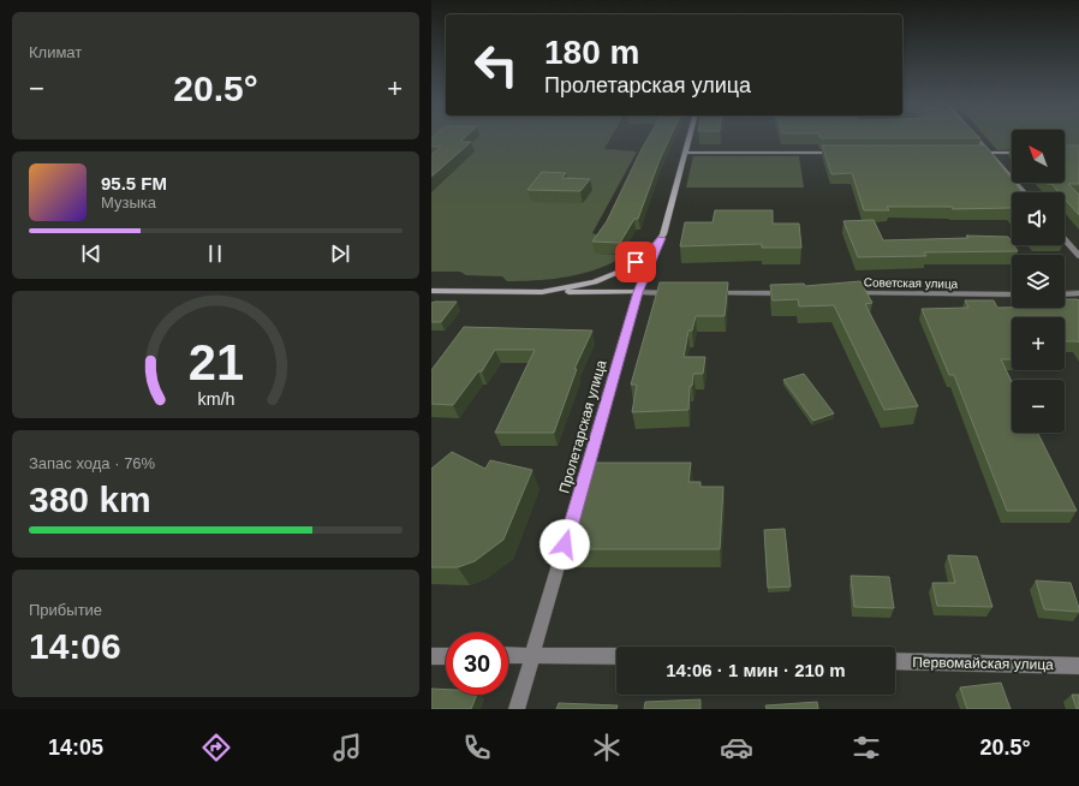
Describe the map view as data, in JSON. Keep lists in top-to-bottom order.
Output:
{
  "streets": {
    "main road": ["Пролетарская улица"],
    "street": ["Советская улица", "Первомайская улица"]
  },
  "north": "top left",
  "page": {
    "tile": [
      "Климат",
      ["Запас хода · 76%", "380 km"],
      ["Прибытие", "14:06"]
    ],
    "turn": ["180 m", "Пролетарская улица"],
    "heat": ["−", "20.5°", "+"],
    "map_buttons": ["+", "−"],
    "song": ["95.5 FM", "Музыка"],
    "limit": "30",
    "trip": "14:06 · 1 мин · 210 m",
    "tabs": ["14:05", "20.5°"],
    "gauge": ["21", "km/h"]
  }
}
